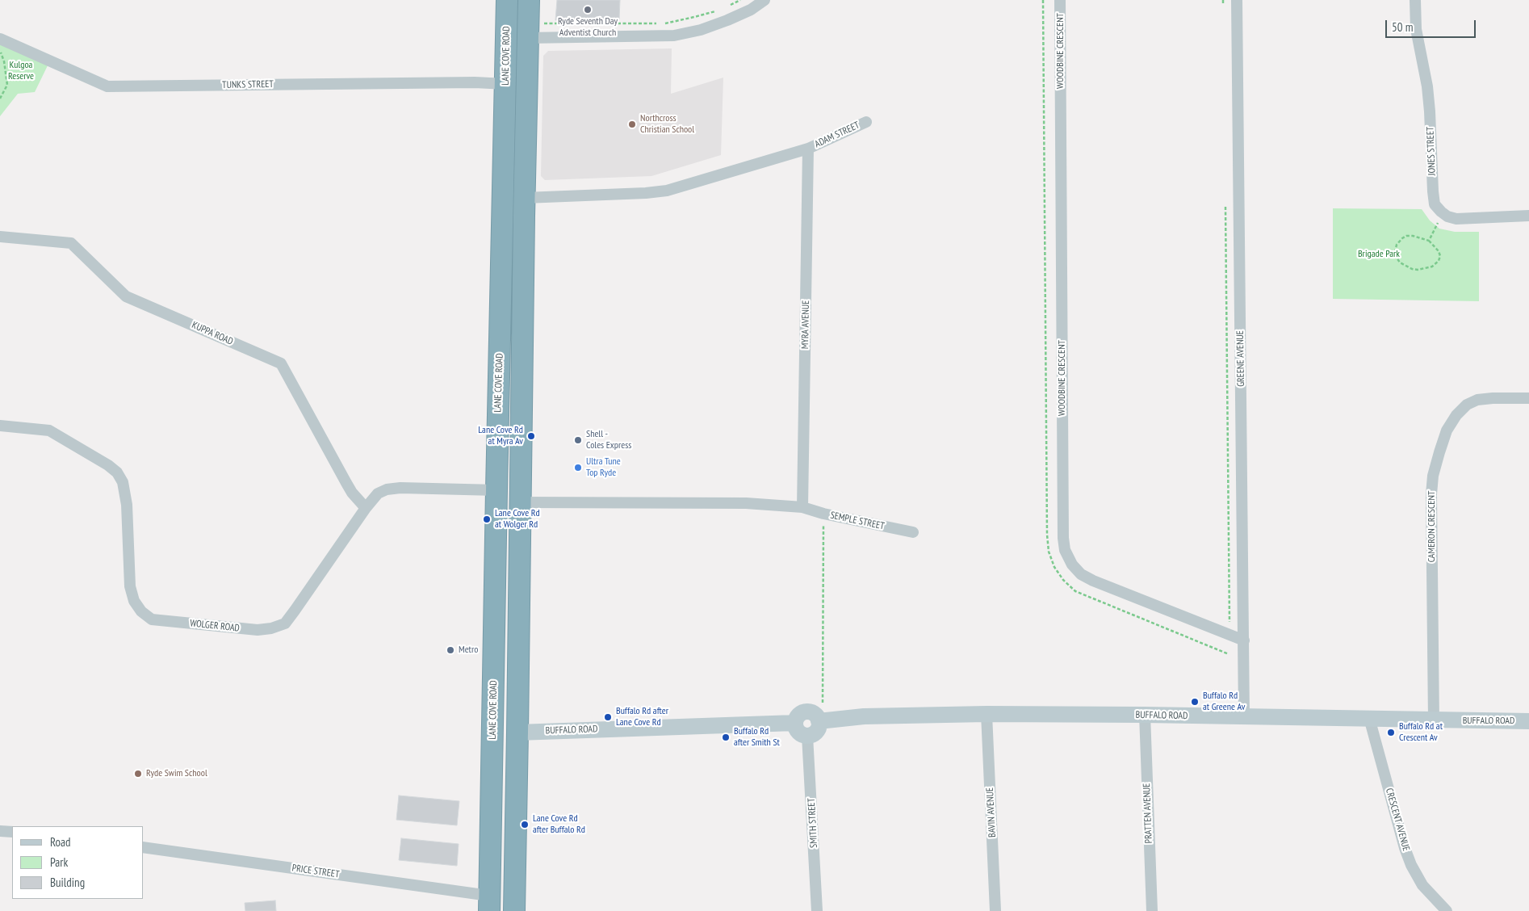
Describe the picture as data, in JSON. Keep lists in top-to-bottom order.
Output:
{
  "streets": {
    "highway": ["LANE COVE ROAD", "BUFFALO ROAD"],
    "street": [
      "WOODBINE CRESCENT",
      "TUNKS STREET",
      "ADAM STREET",
      "JONES STREET",
      "MYRA AVENUE",
      "KUPPA ROAD",
      "GREENE AVENUE",
      "SEMPLE STREET",
      "CAMERON CRESCENT",
      "WOLGER ROAD",
      "BAVIN AVENUE",
      "PRATTEN AVENUE",
      "CRESCENT AVENUE",
      "SMITH STREET",
      "PRICE STREET"
    ]
  },
  "crossings": [
    ["WOODBINE CRESCENT", "GREENE AVENUE"],
    ["LANE COVE ROAD", "TUNKS STREET"],
    ["LANE COVE ROAD", "WOLGER ROAD"],
    ["LANE COVE ROAD", "BUFFALO ROAD"],
    ["LANE COVE ROAD", "PRICE STREET"],
    ["ADAM STREET", "MYRA AVENUE"],
    ["MYRA AVENUE", "SEMPLE STREET"],
    ["KUPPA ROAD", "WOLGER ROAD"],
    ["GREENE AVENUE", "BUFFALO ROAD"],
    ["CAMERON CRESCENT", "BUFFALO ROAD"],
    ["BUFFALO ROAD", "BAVIN AVENUE"],
    ["BUFFALO ROAD", "PRATTEN AVENUE"],
    ["BUFFALO ROAD", "CRESCENT AVENUE"],
    ["BUFFALO ROAD", "SMITH STREET"]
  ],
  "parks": ["Kulgoa Reserve", "Brigade Park"],
  "places": [
    "Ryde Seventh Day Adventist Church",
    "Northcross Christian School",
    "Lane Cove Rd at Myra Av",
    "Shell - Coles Express",
    "Ultra Tune Top Ryde",
    "Lane Cove Rd at Wolger Rd",
    "Metro",
    "Buffalo Rd at Greene Av",
    "Buffalo Rd after Lane Cove Rd",
    "Buffalo Rd at Crescent Av",
    "Buffalo Rd after Smith St",
    "Ryde Swim School",
    "Lane Cove Rd after Buffalo Rd"
  ],
  "legend": ["Road", "Park", "Building"],
  "scale_bar": "50 m"
}
